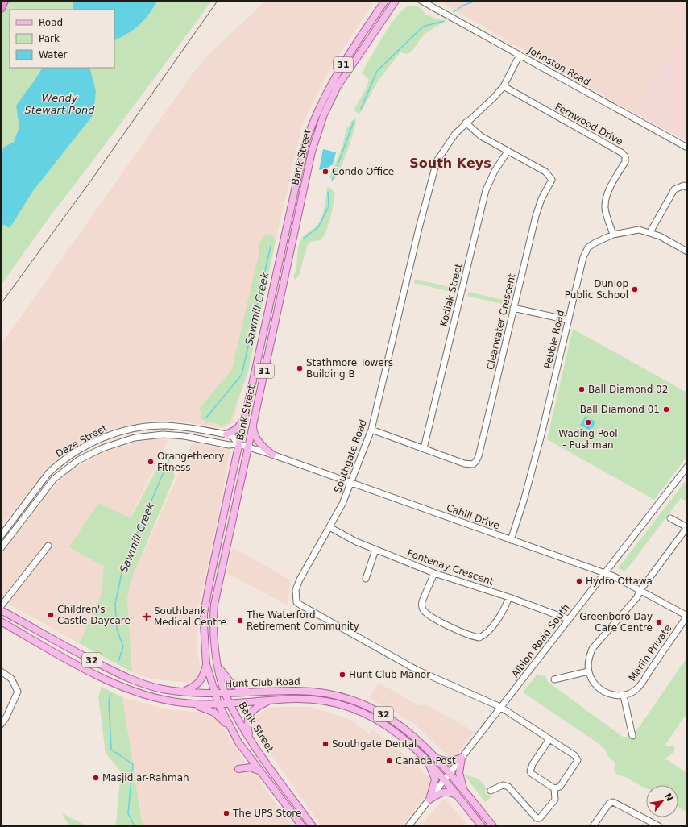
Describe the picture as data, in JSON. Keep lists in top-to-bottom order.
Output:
{
  "streets": {
    "main road": [
      "31",
      "Bank Street",
      "32",
      "Hunt Club Road"
    ],
    "street": [
      "Johnston Road",
      "Fernwood Drive",
      "Kodiak Street",
      "Clearwater Crescent",
      "Pebble Road",
      "Daze Street",
      "Southgate Road",
      "Cahill Drive",
      "Fontenay Crescent",
      "Albion Road South",
      "Marlin Private"
    ]
  },
  "crossings": [
    ["Johnston Road", "Southgate Road"],
    ["Fernwood Drive", "Pebble Road"],
    ["Fernwood Drive", "Southgate Road"],
    ["Bank Street", "Daze Street"],
    ["Bank Street", "Cahill Drive"],
    ["Bank Street", "Hunt Club Road"],
    ["Kodiak Street", "Clearwater Crescent"],
    ["Clearwater Crescent", "Southgate Road"],
    ["Pebble Road", "Cahill Drive"],
    ["Daze Street", "Cahill Drive"],
    ["Southgate Road", "Cahill Drive"],
    ["Southgate Road", "Fontenay Crescent"],
    ["Southgate Road", "Albion Road South"],
    ["Cahill Drive", "Albion Road South"],
    ["Cahill Drive", "Marlin Private"],
    ["Fontenay Crescent", "Albion Road South"],
    ["Albion Road South", "Hunt Club Road"]
  ],
  "districts": ["South Keys"],
  "water": ["Wendy Stewart Pond", "Sawmill Creek"],
  "places": {
    "other": [
      "Condo Office",
      "Dunlop Public School",
      "Stathmore Towers Building B",
      "Ball Diamond 02",
      "Ball Diamond 01",
      "Wading Pool - Pushman",
      "Orangetheory Fitness",
      "Hydro Ottawa",
      "Children's Castle Daycare",
      "The Waterford Retirement Community",
      "Greenboro Day Care Centre",
      "Hunt Club Manor",
      "Southgate Dental",
      "Canada Post",
      "Masjid ar-Rahmah",
      "The UPS Store"
    ],
    "health": ["Southbank Medical Centre"]
  },
  "legend": ["Road", "Park", "Water"],
  "north": "top right"
}
